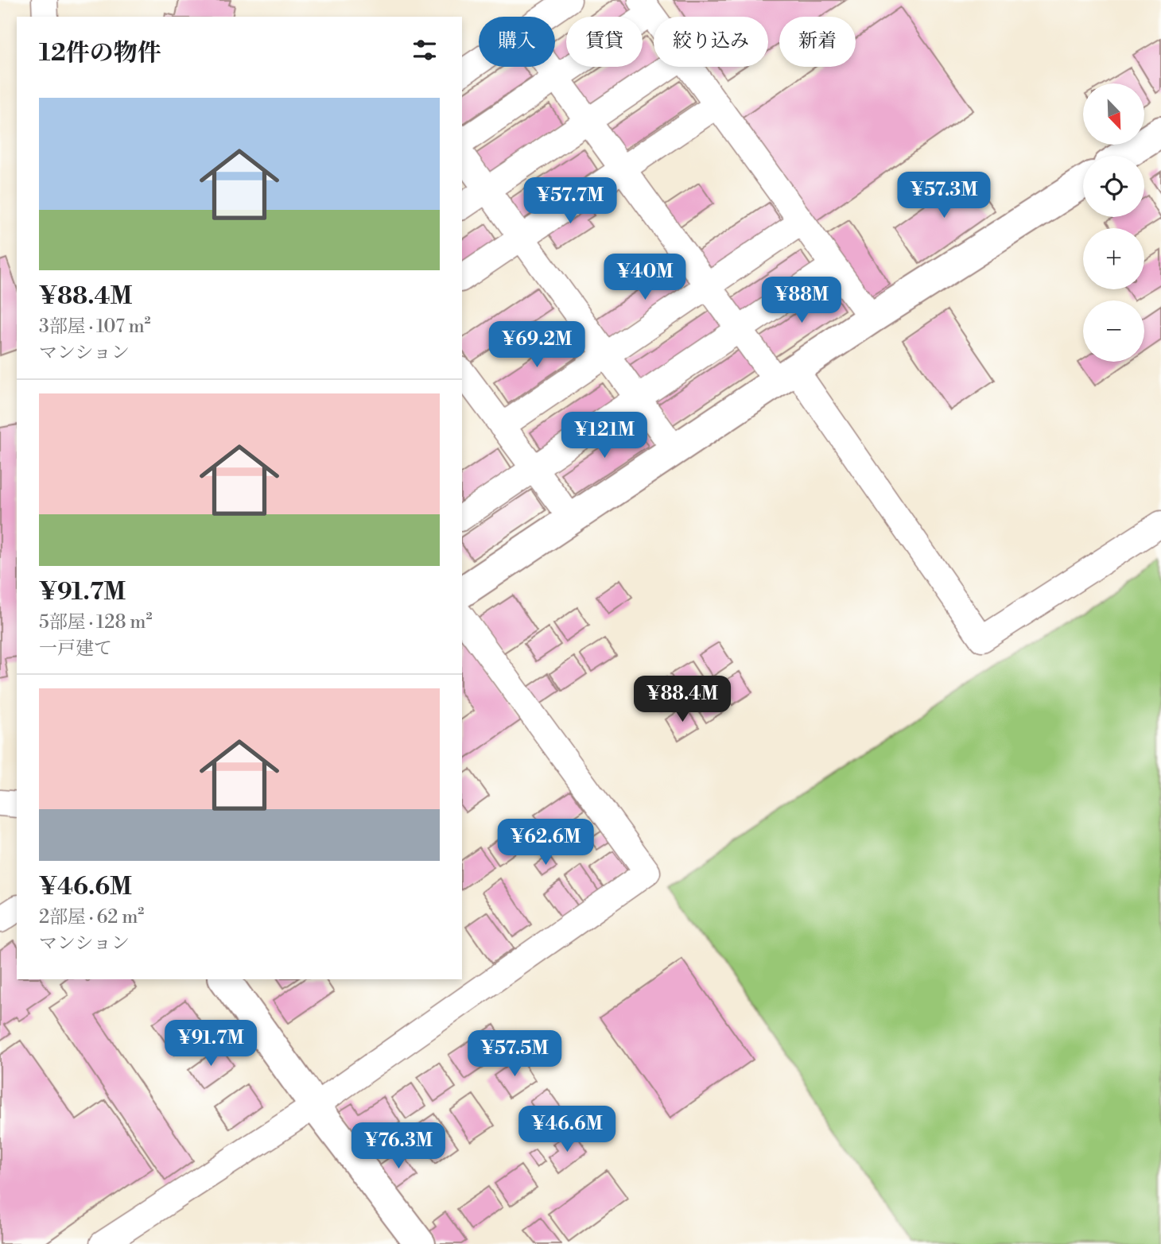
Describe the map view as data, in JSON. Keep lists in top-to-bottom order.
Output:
{
  "north": "bottom right",
  "page": {
    "chip": [
      "購入",
      "賃貸",
      "絞り込み",
      "新着"
    ],
    "heading": "12件の物件",
    "map_buttons": ["+", "−"],
    "list": [
      {
        "name": "¥88.4M",
        "note": "3部屋 · 107 m² · マンション"
      },
      {
        "name": "¥91.7M",
        "note": "5部屋 · 128 m² · 一戸建て"
      },
      {
        "name": "¥46.6M",
        "note": "2部屋 · 62 m² · マンション"
      }
    ],
    "price": [
      "¥57.3M",
      "¥57.7M",
      "¥40M",
      "¥88M",
      "¥69.2M",
      "¥121M",
      "¥88.4M",
      "¥62.6M",
      "¥91.7M",
      "¥57.5M",
      "¥46.6M",
      "¥76.3M"
    ]
  }
}
